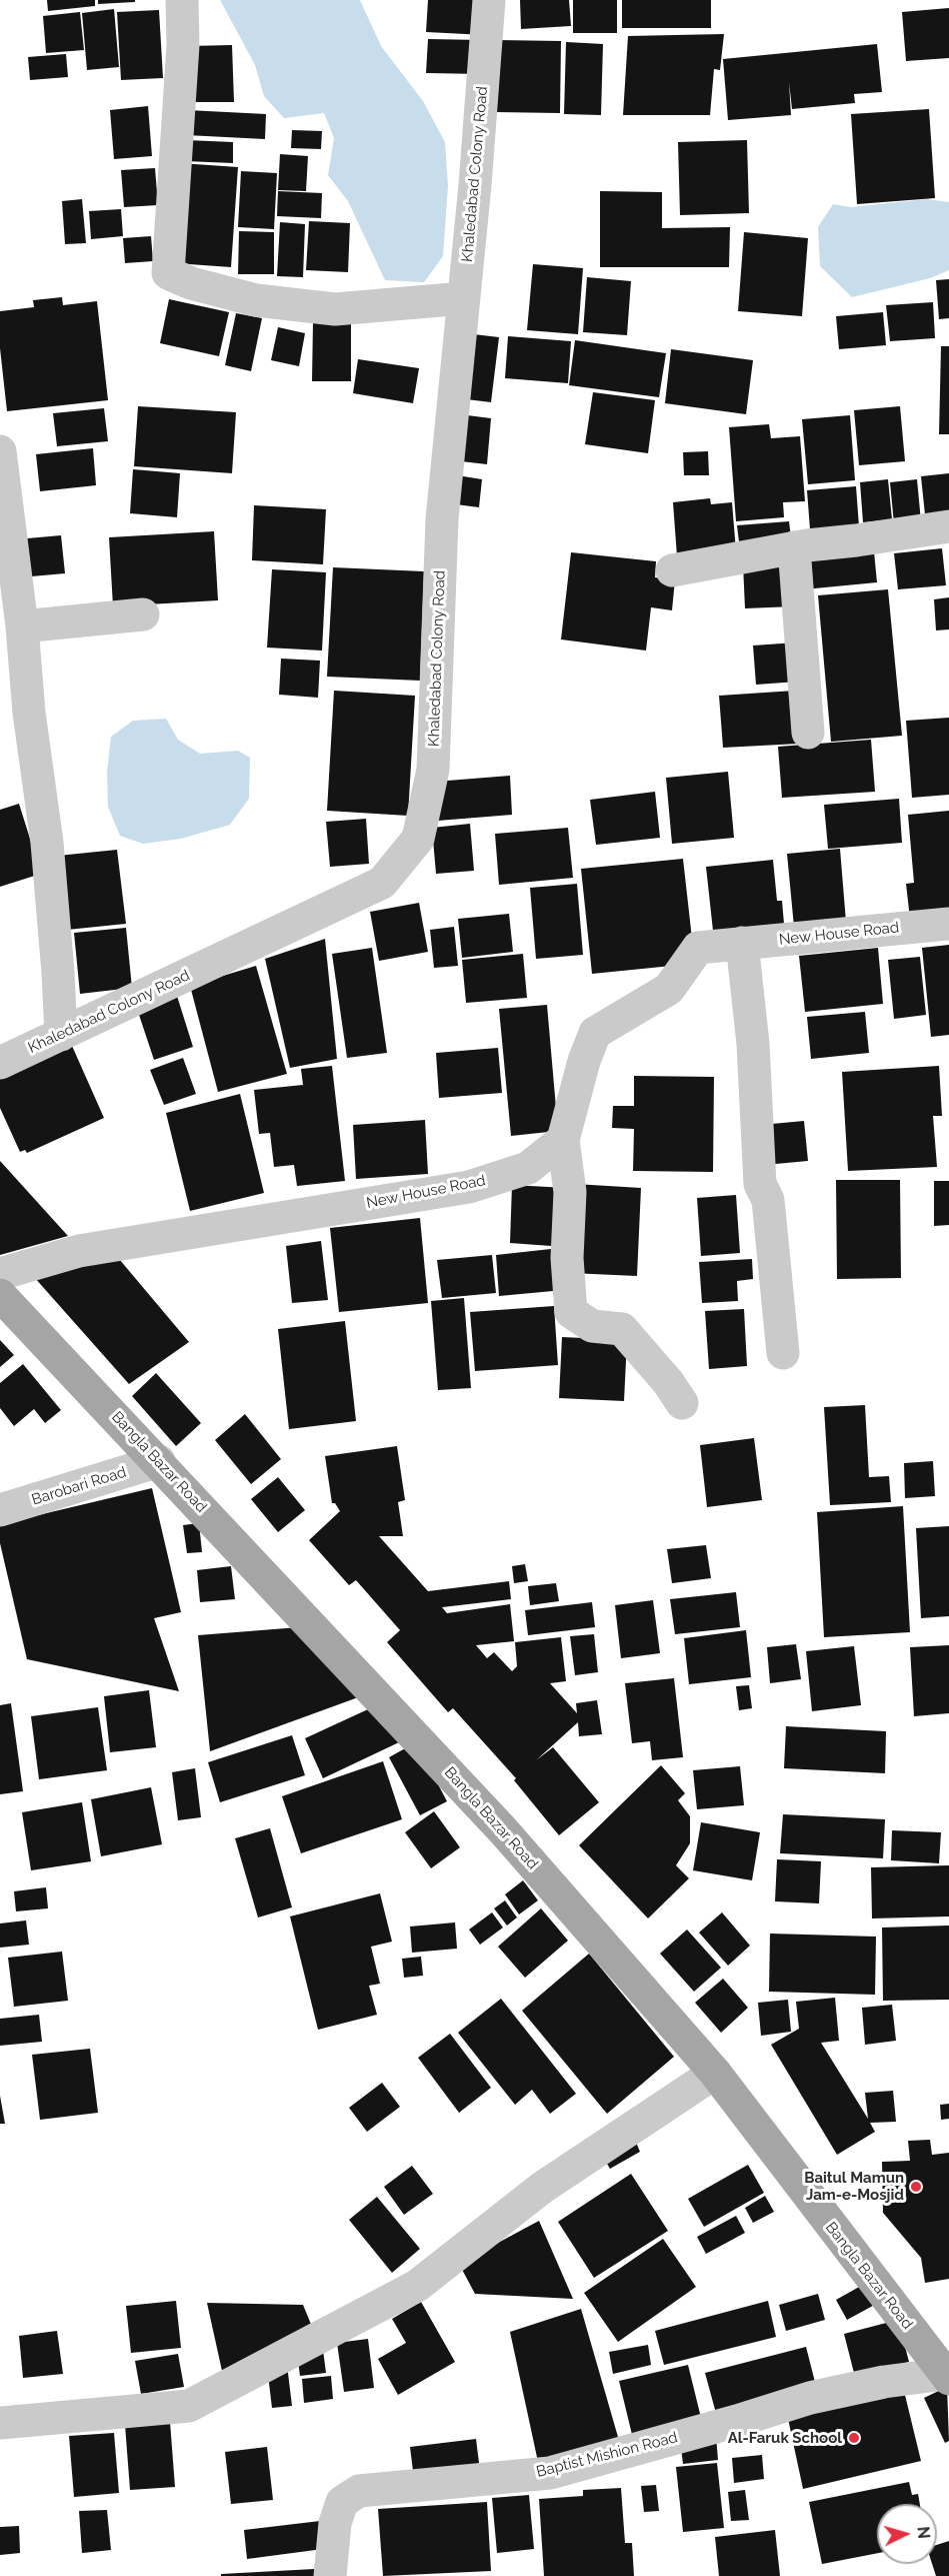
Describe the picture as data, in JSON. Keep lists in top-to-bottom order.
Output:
{
  "streets": {
    "main road": ["Bangla Bazar Road"],
    "street": [
      "Khaledabad Colony Road",
      "New House Road",
      "Barobari Road",
      "Baptist Mishion Road"
    ]
  },
  "crossings": [
    ["Bangla Bazar Road", "Barobari Road"],
    ["Bangla Bazar Road", "Baptist Mishion Road"]
  ],
  "places": ["Baitul Mamun Jam-e-Mosjid", "Al-Faruk School"],
  "north": "right"
}
